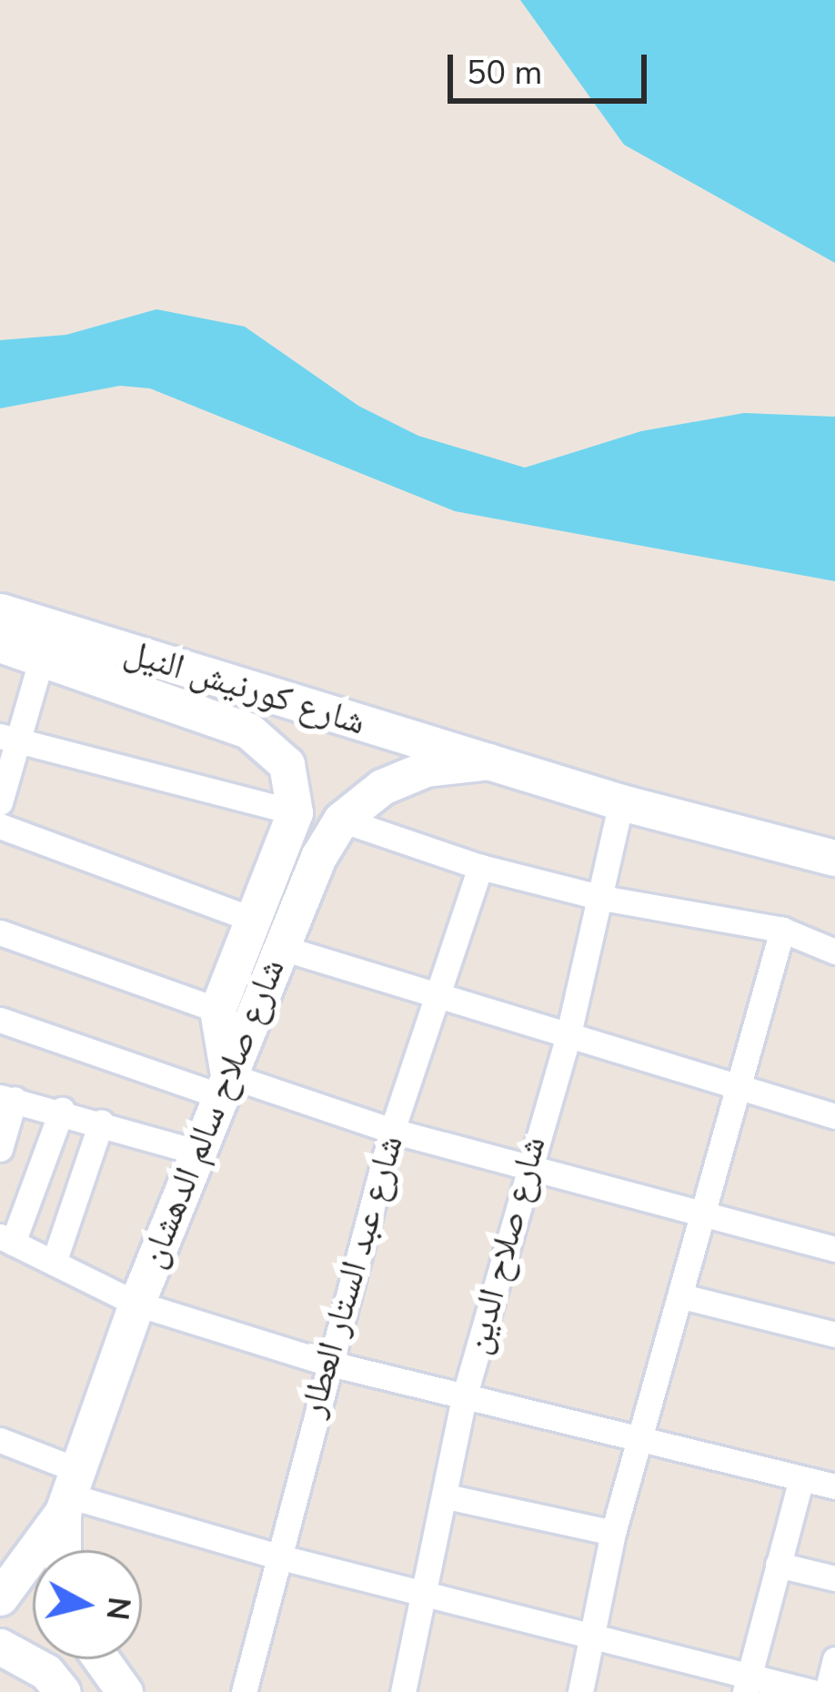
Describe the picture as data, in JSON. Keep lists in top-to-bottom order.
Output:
{
  "streets": {
    "main road": ["شارع كورنيش النيل", "شارع صلاح سالم الدهشان"],
    "street": ["شارع صلاح الدين", "شارع عبد الستار العطار"]
  },
  "crossings": [
    ["شارع كورنيش النيل", "شارع صلاح سالم الدهشان"],
    ["شارع كورنيش النيل", "شارع صلاح الدين"]
  ],
  "scale_bar": "50 m",
  "north": "right"
}
